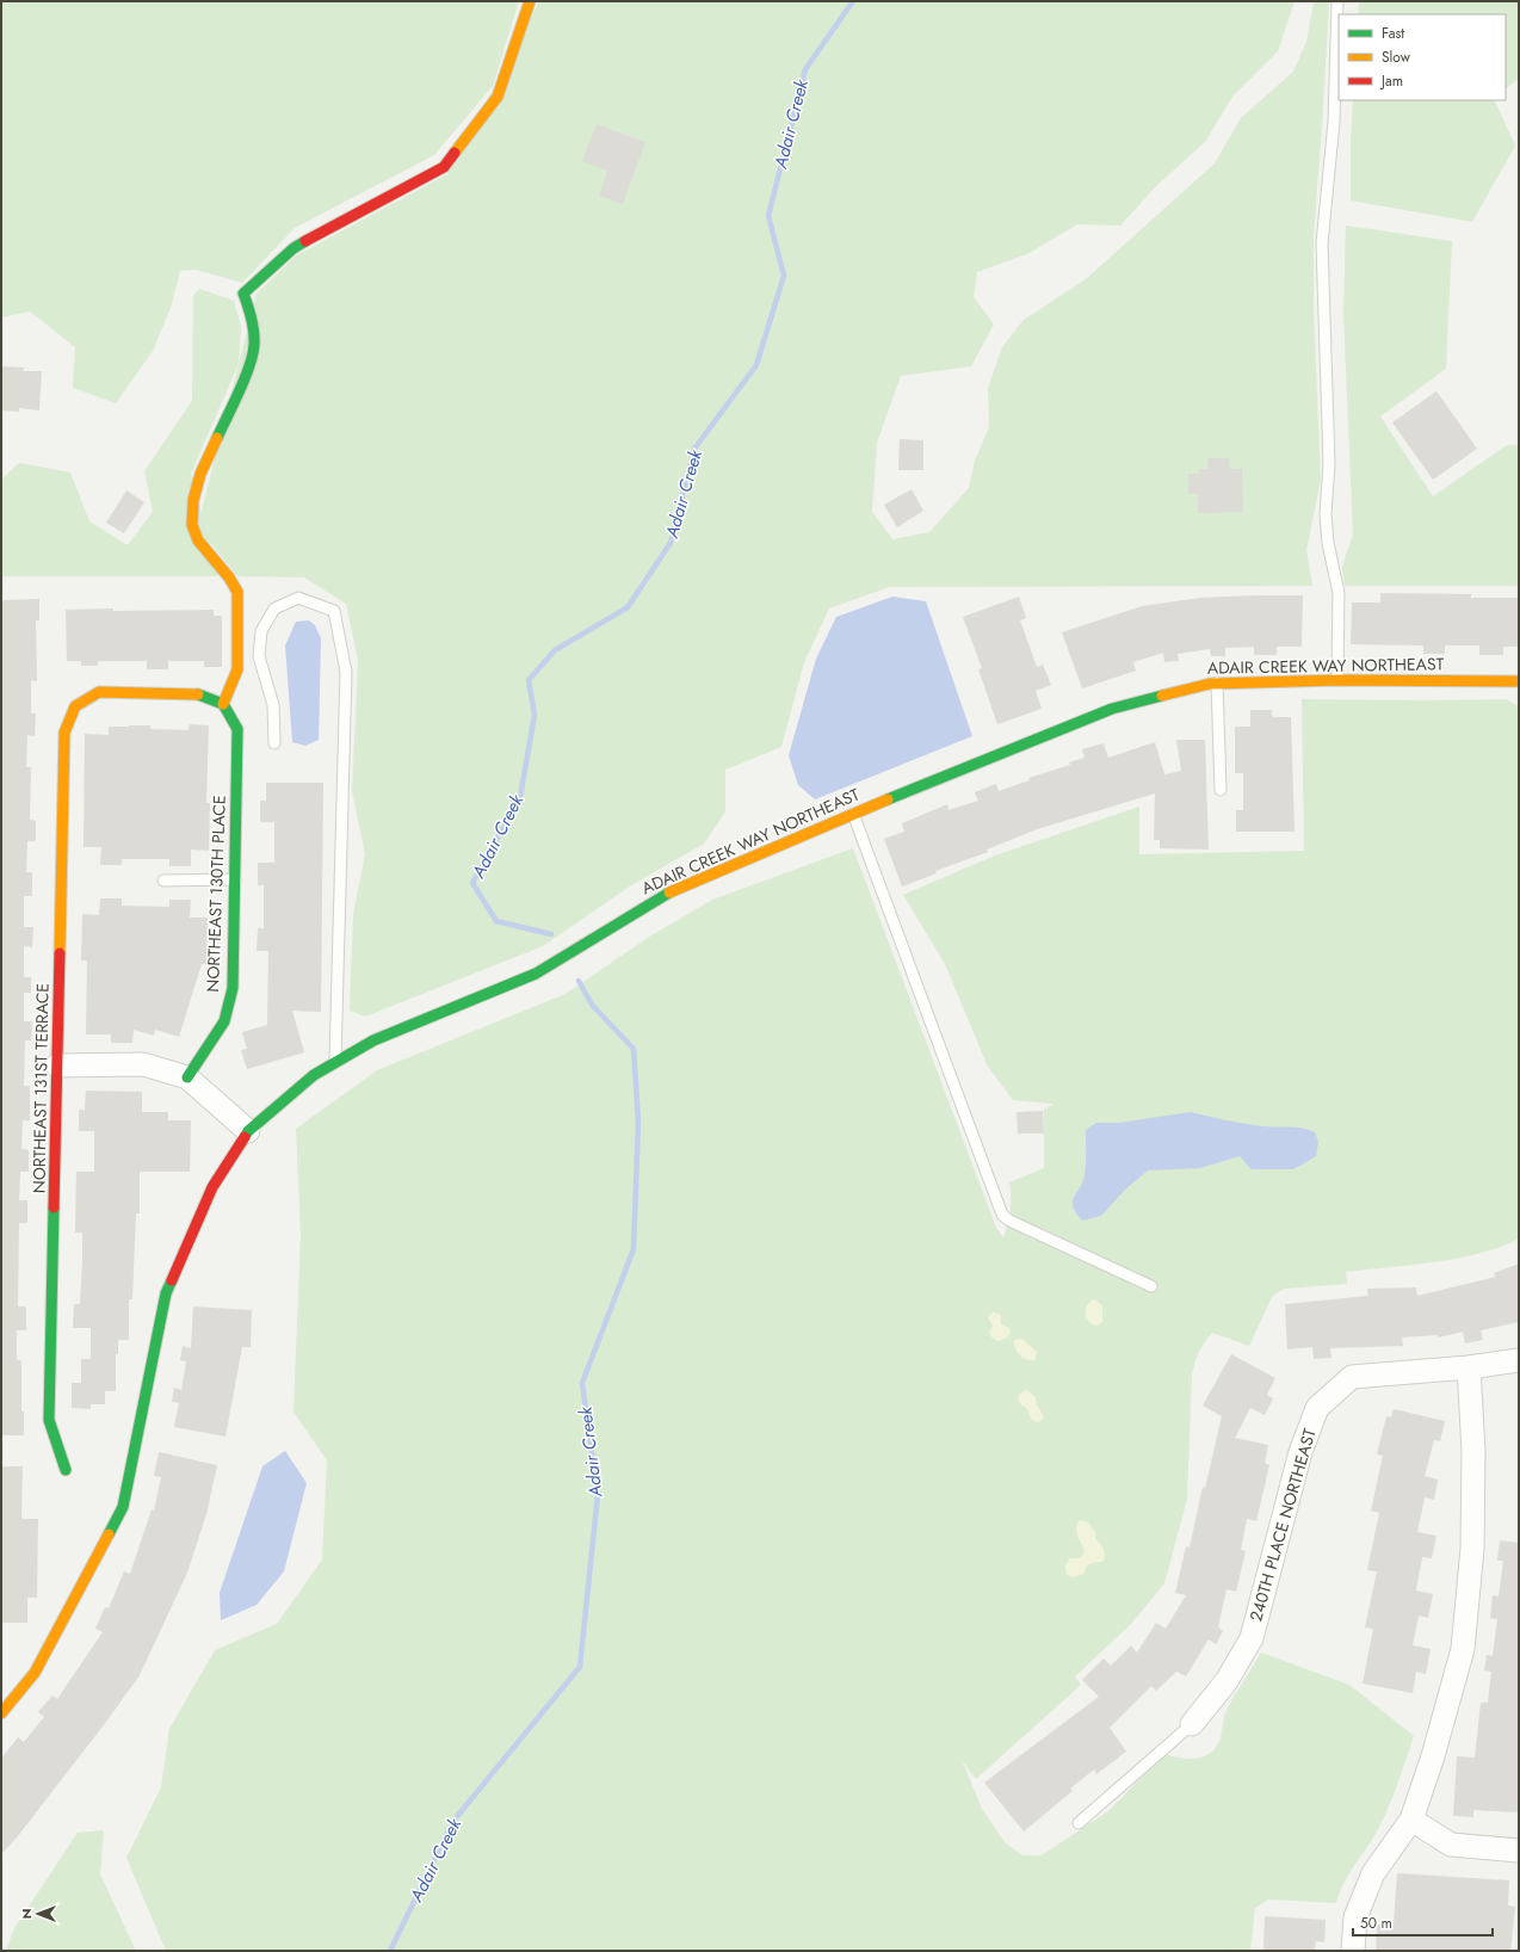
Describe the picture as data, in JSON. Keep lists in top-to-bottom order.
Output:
{
  "streets": {
    "street": [
      "ADAIR CREEK WAY NORTHEAST",
      "NORTHEAST 130TH PLACE",
      "NORTHEAST 131ST TERRACE",
      "240TH PLACE NORTHEAST"
    ]
  },
  "crossings": [
    ["NORTHEAST 130TH PLACE", "NORTHEAST 131ST TERRACE"]
  ],
  "water": ["Adair Creek"],
  "legend": ["Fast", "Slow", "Jam"],
  "scale_bar": "50 m",
  "north": "left"
}
